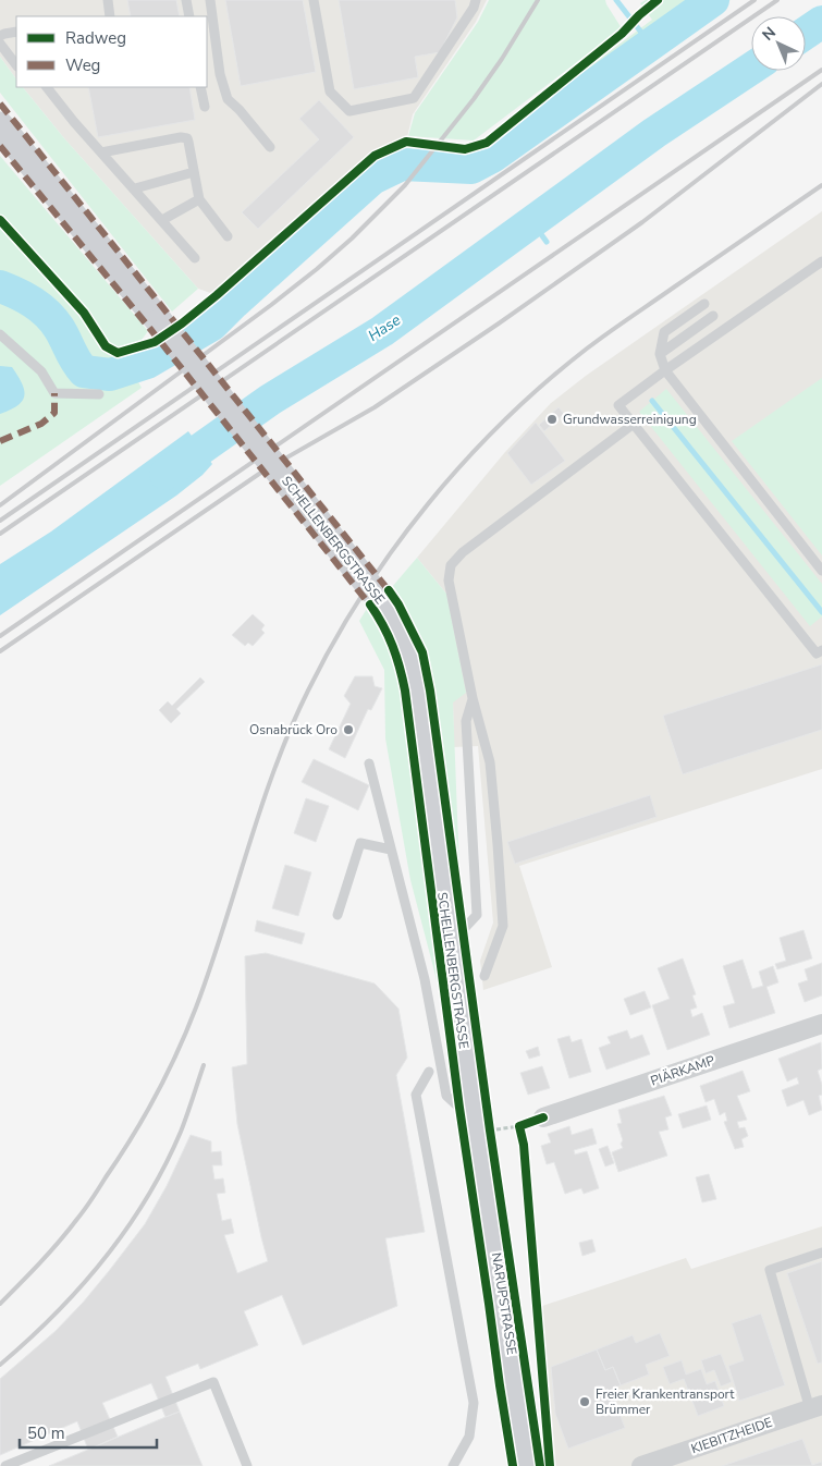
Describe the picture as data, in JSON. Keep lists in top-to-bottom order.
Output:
{
  "streets": {
    "street": [
      "SCHELLENBERGSTRASSE",
      "PIÄRKAMP",
      "NARUPSTRASSE",
      "KIEBITZHEIDE"
    ]
  },
  "crossings": [
    ["SCHELLENBERGSTRASSE", "NARUPSTRASSE"]
  ],
  "water": ["Hase"],
  "places": ["Grundwasserreinigung", "Osnabrück Oro", "Freier Krankentransport Brümmer"],
  "legend": ["Radweg", "Weg"],
  "scale_bar": "50 m",
  "north": "top left"
}
